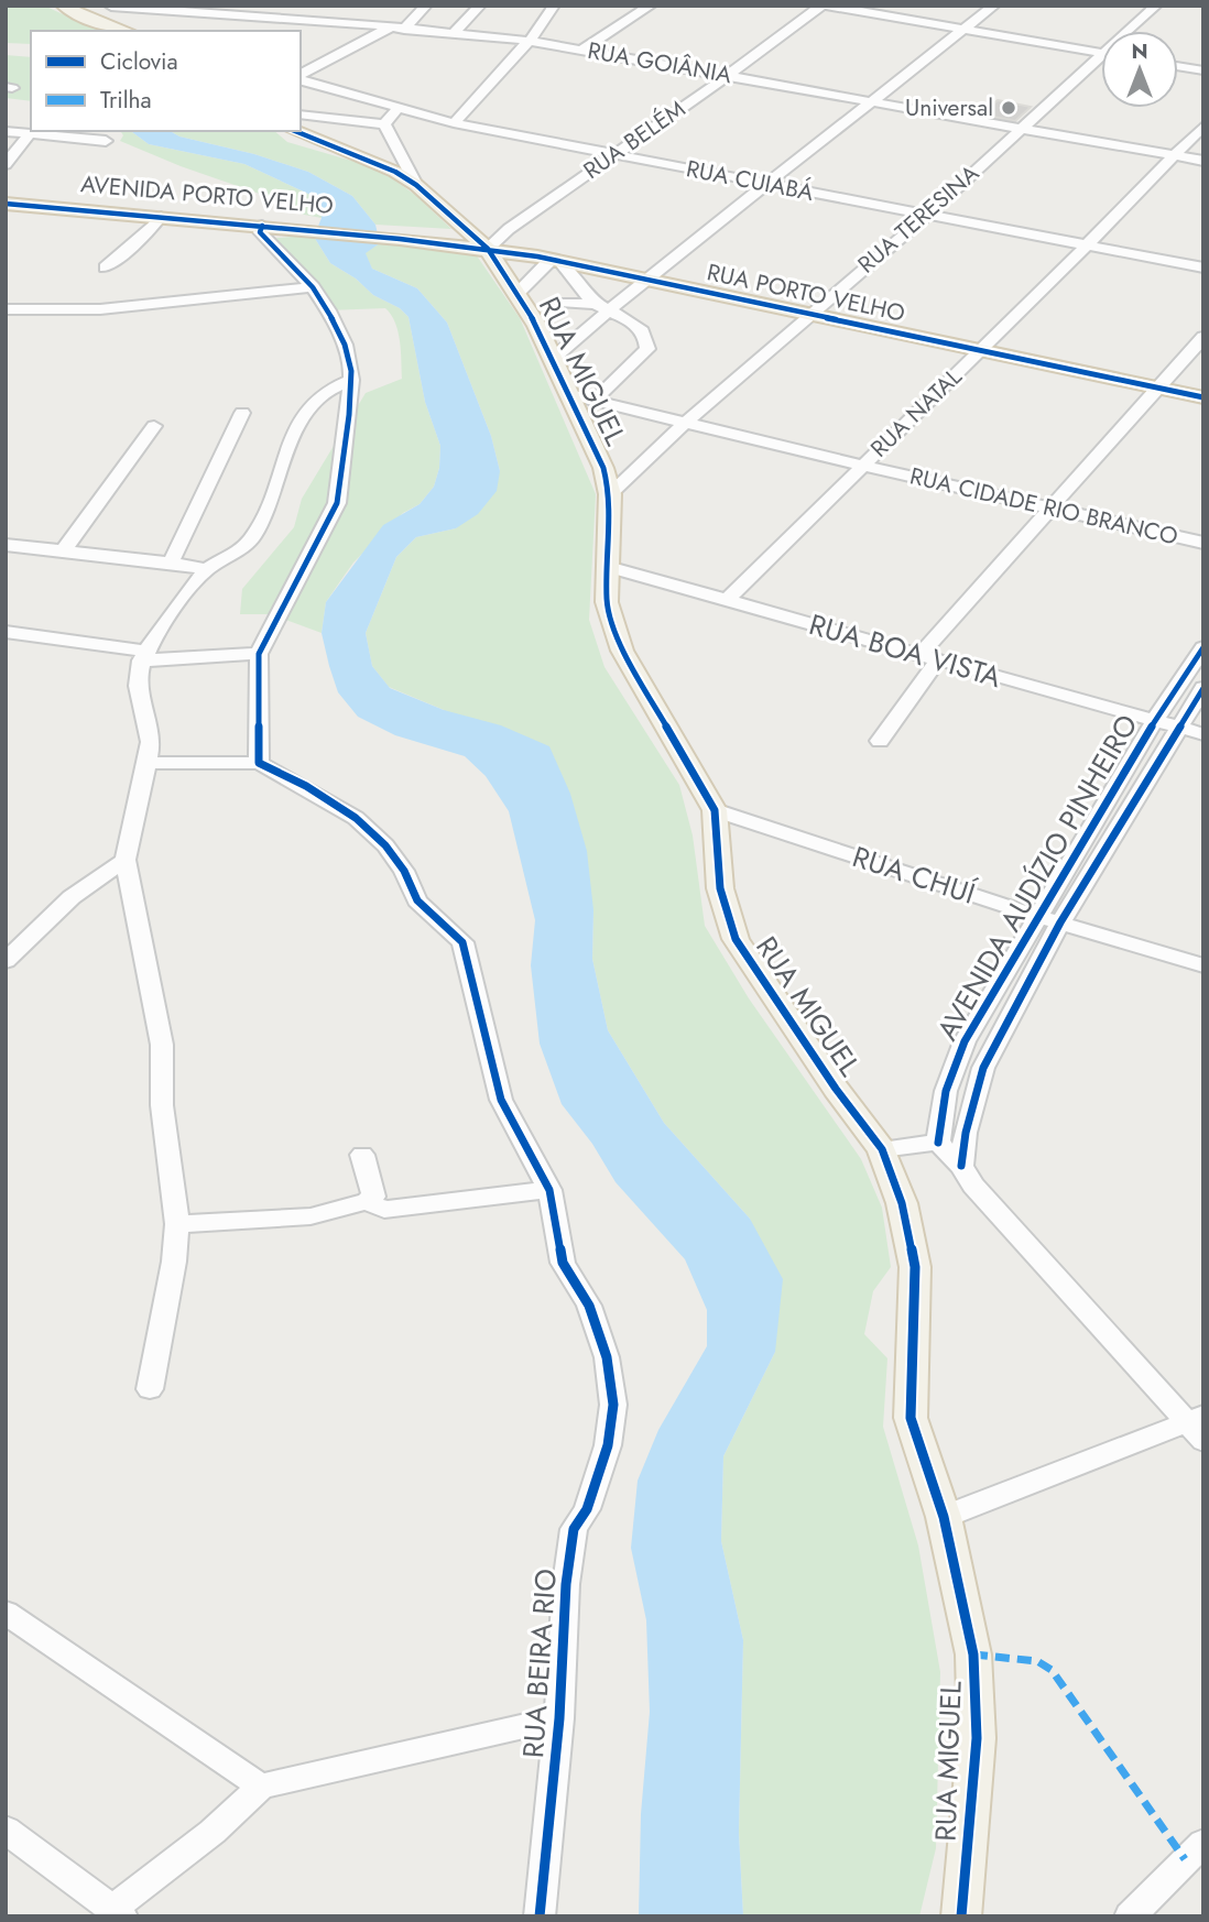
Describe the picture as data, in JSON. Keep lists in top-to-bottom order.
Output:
{
  "streets": {
    "main road": ["AVENIDA PORTO VELHO", "RUA PORTO VELHO", "RUA MIGUEL"],
    "street": [
      "RUA GOIÂNIA",
      "RUA BELÉM",
      "RUA CUIABÁ",
      "RUA TERESINA",
      "RUA NATAL",
      "RUA CIDADE RIO BRANCO",
      "RUA BOA VISTA",
      "RUA CHUÍ",
      "AVENIDA AUDÍZIO PINHEIRO",
      "RUA BEIRA RIO"
    ]
  },
  "crossings": [
    ["RUA GOIÂNIA", "RUA BELÉM"],
    ["RUA GOIÂNIA", "RUA TERESINA"],
    ["RUA GOIÂNIA", "RUA NATAL"],
    ["RUA BELÉM", "RUA CUIABÁ"],
    ["RUA BELÉM", "RUA PORTO VELHO"],
    ["RUA BELÉM", "RUA MIGUEL"],
    ["RUA CUIABÁ", "RUA TERESINA"],
    ["RUA CUIABÁ", "RUA NATAL"],
    ["AVENIDA PORTO VELHO", "RUA PORTO VELHO"],
    ["RUA TERESINA", "RUA PORTO VELHO"],
    ["RUA TERESINA", "RUA MIGUEL"],
    ["RUA TERESINA", "RUA CIDADE RIO BRANCO"],
    ["RUA PORTO VELHO", "RUA MIGUEL"],
    ["RUA PORTO VELHO", "RUA NATAL"],
    ["RUA MIGUEL", "RUA CIDADE RIO BRANCO"],
    ["RUA MIGUEL", "RUA BOA VISTA"],
    ["RUA MIGUEL", "RUA CHUÍ"],
    ["RUA NATAL", "RUA CIDADE RIO BRANCO"],
    ["RUA NATAL", "RUA BOA VISTA"],
    ["RUA BOA VISTA", "AVENIDA AUDÍZIO PINHEIRO"],
    ["RUA CHUÍ", "AVENIDA AUDÍZIO PINHEIRO"]
  ],
  "places": ["Universal"],
  "legend": ["Ciclovia", "Trilha"],
  "north": "top"
}
